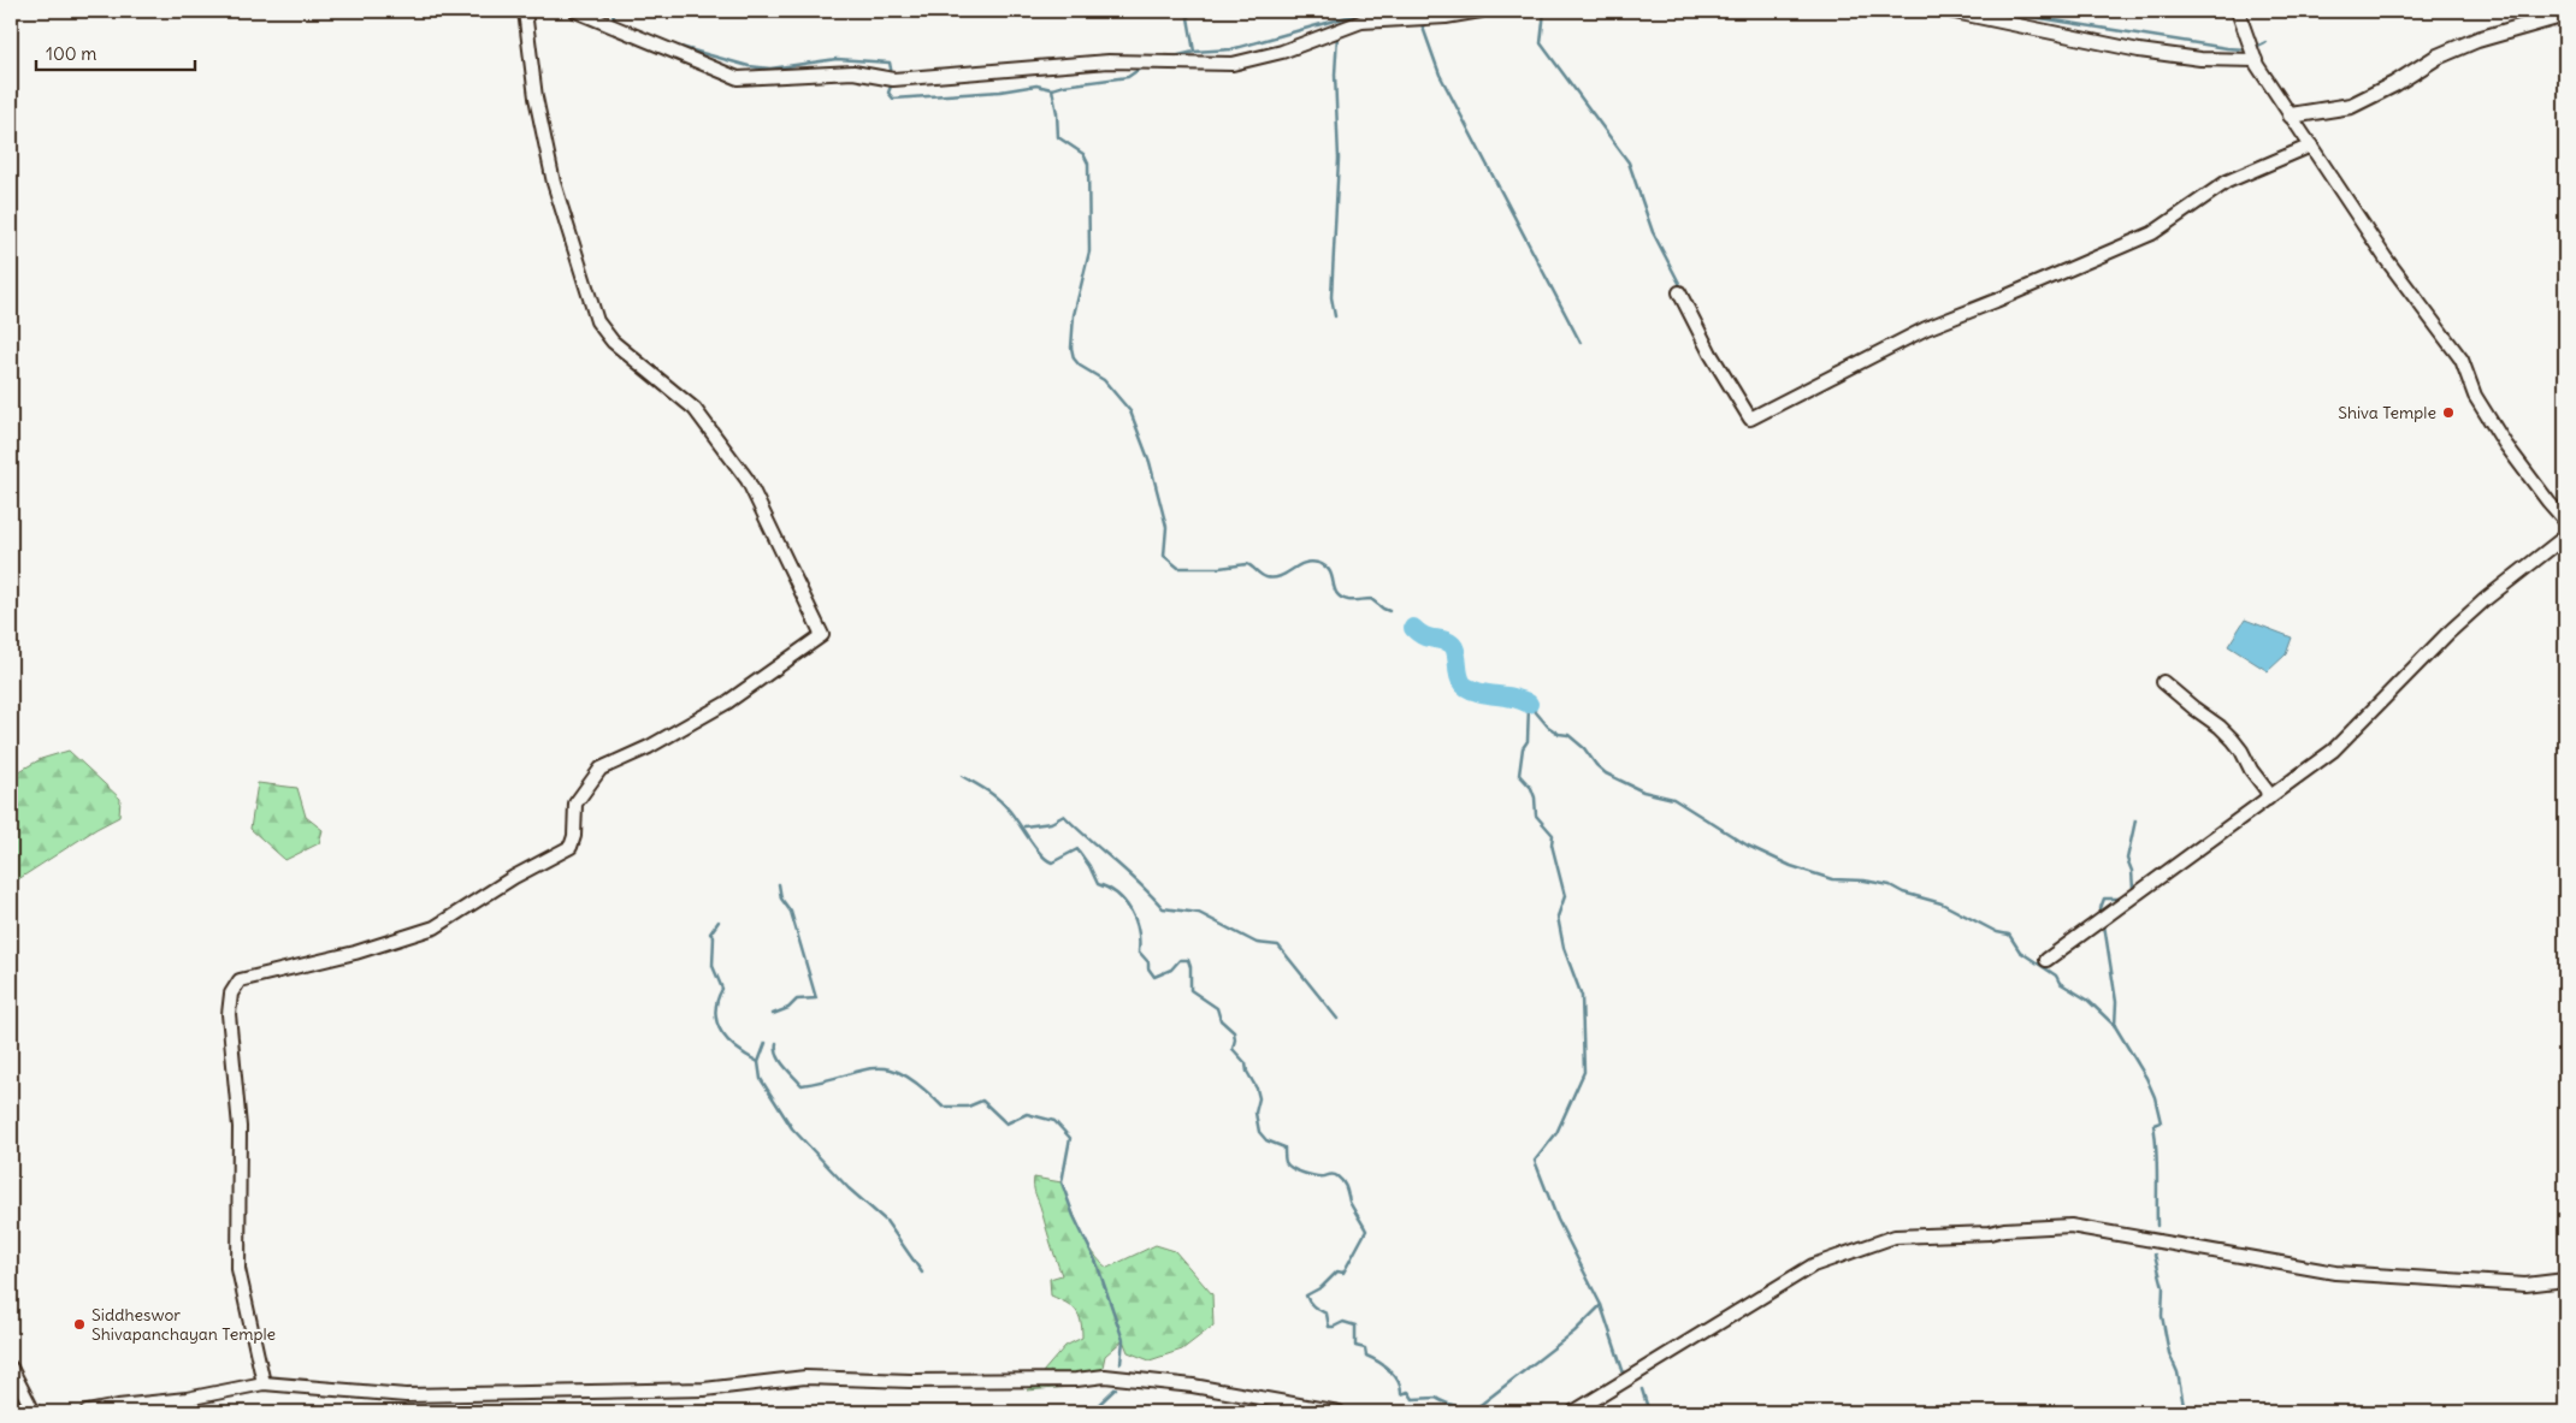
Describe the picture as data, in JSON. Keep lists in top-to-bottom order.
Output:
{
  "places": ["Shiva Temple", "Siddheswor Shivapanchayan Temple"],
  "scale_bar": "100 m"
}
